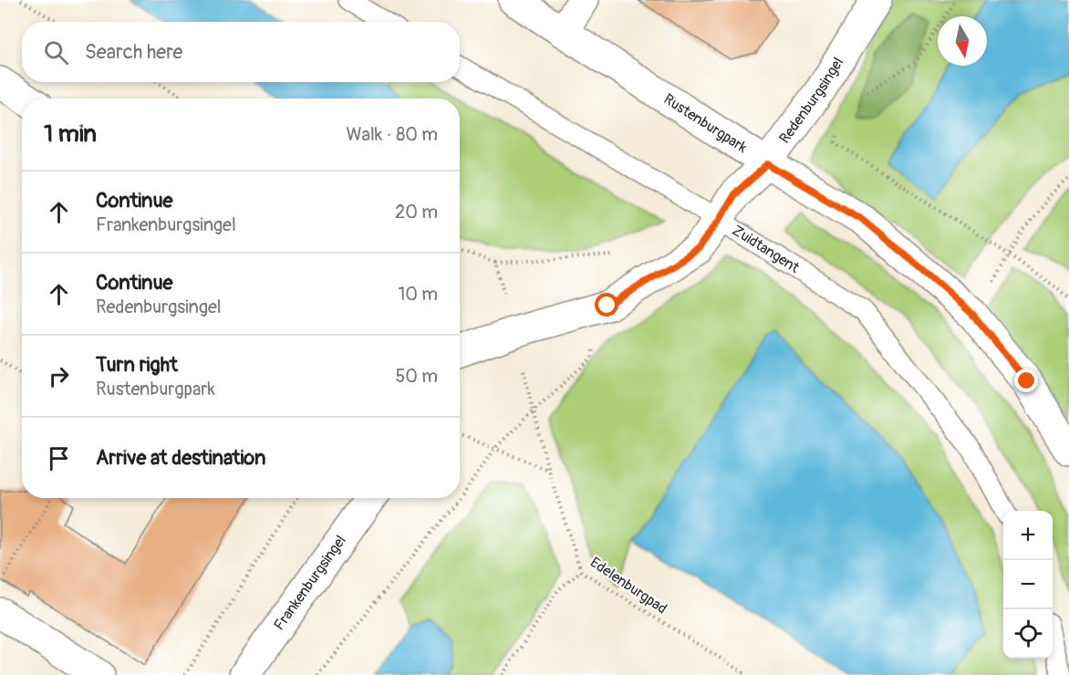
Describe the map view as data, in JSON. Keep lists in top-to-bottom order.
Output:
{
  "streets": {
    "street": ["Redenburgsingel", "Rustenburgpark", "Frankenburgsingel"],
    "lane": ["Zuidtangent"],
    "path": ["Edelenburgpad"]
  },
  "crossings": [
    ["Redenburgsingel", "Rustenburgpark"],
    ["Redenburgsingel", "Zuidtangent"]
  ],
  "north": "bottom",
  "page": {
    "search": "Search here",
    "heading": ["1 min", "Walk · 80 m"],
    "list": [
      ["Continue", "Frankenburgsingel", "20 m"],
      ["Continue", "Redenburgsingel", "10 m"],
      ["Turn right", "Rustenburgpark", "50 m"],
      "Arrive at destination"
    ],
    "map_buttons": ["+", "−"]
  }
}
